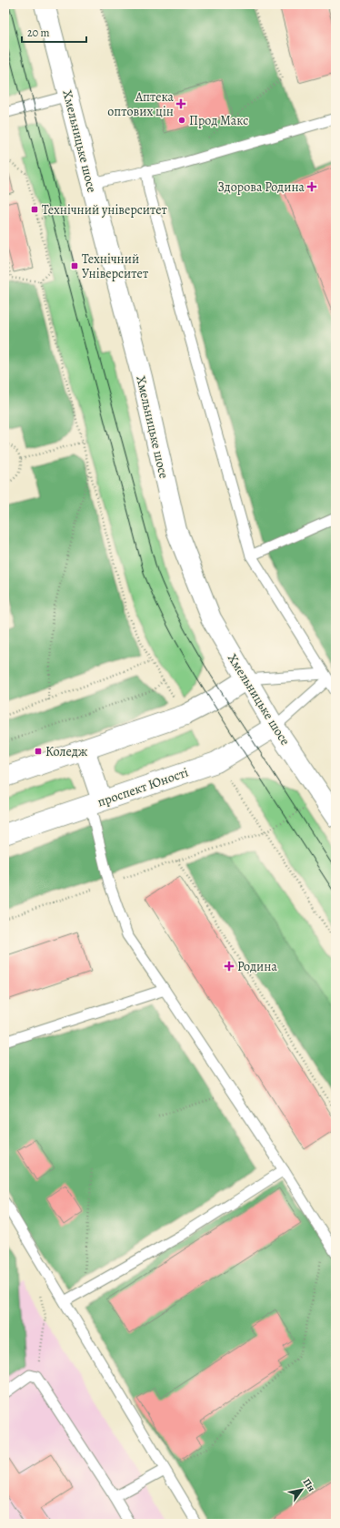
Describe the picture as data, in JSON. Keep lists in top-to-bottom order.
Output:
{
  "streets": {
    "main road": ["Хмельницьке шосе", "проспект Юності"]
  },
  "crossings": [
    ["Хмельницьке шосе", "проспект Юності"]
  ],
  "places": {
    "health": ["Аптека оптових цін", "Здорова Родина", "Родина"],
    "other": ["Прод Макс"],
    "transit": ["Технічний університет", "Технічний Університет", "Коледж"]
  },
  "scale_bar": "20 m",
  "north": "top right"
}
